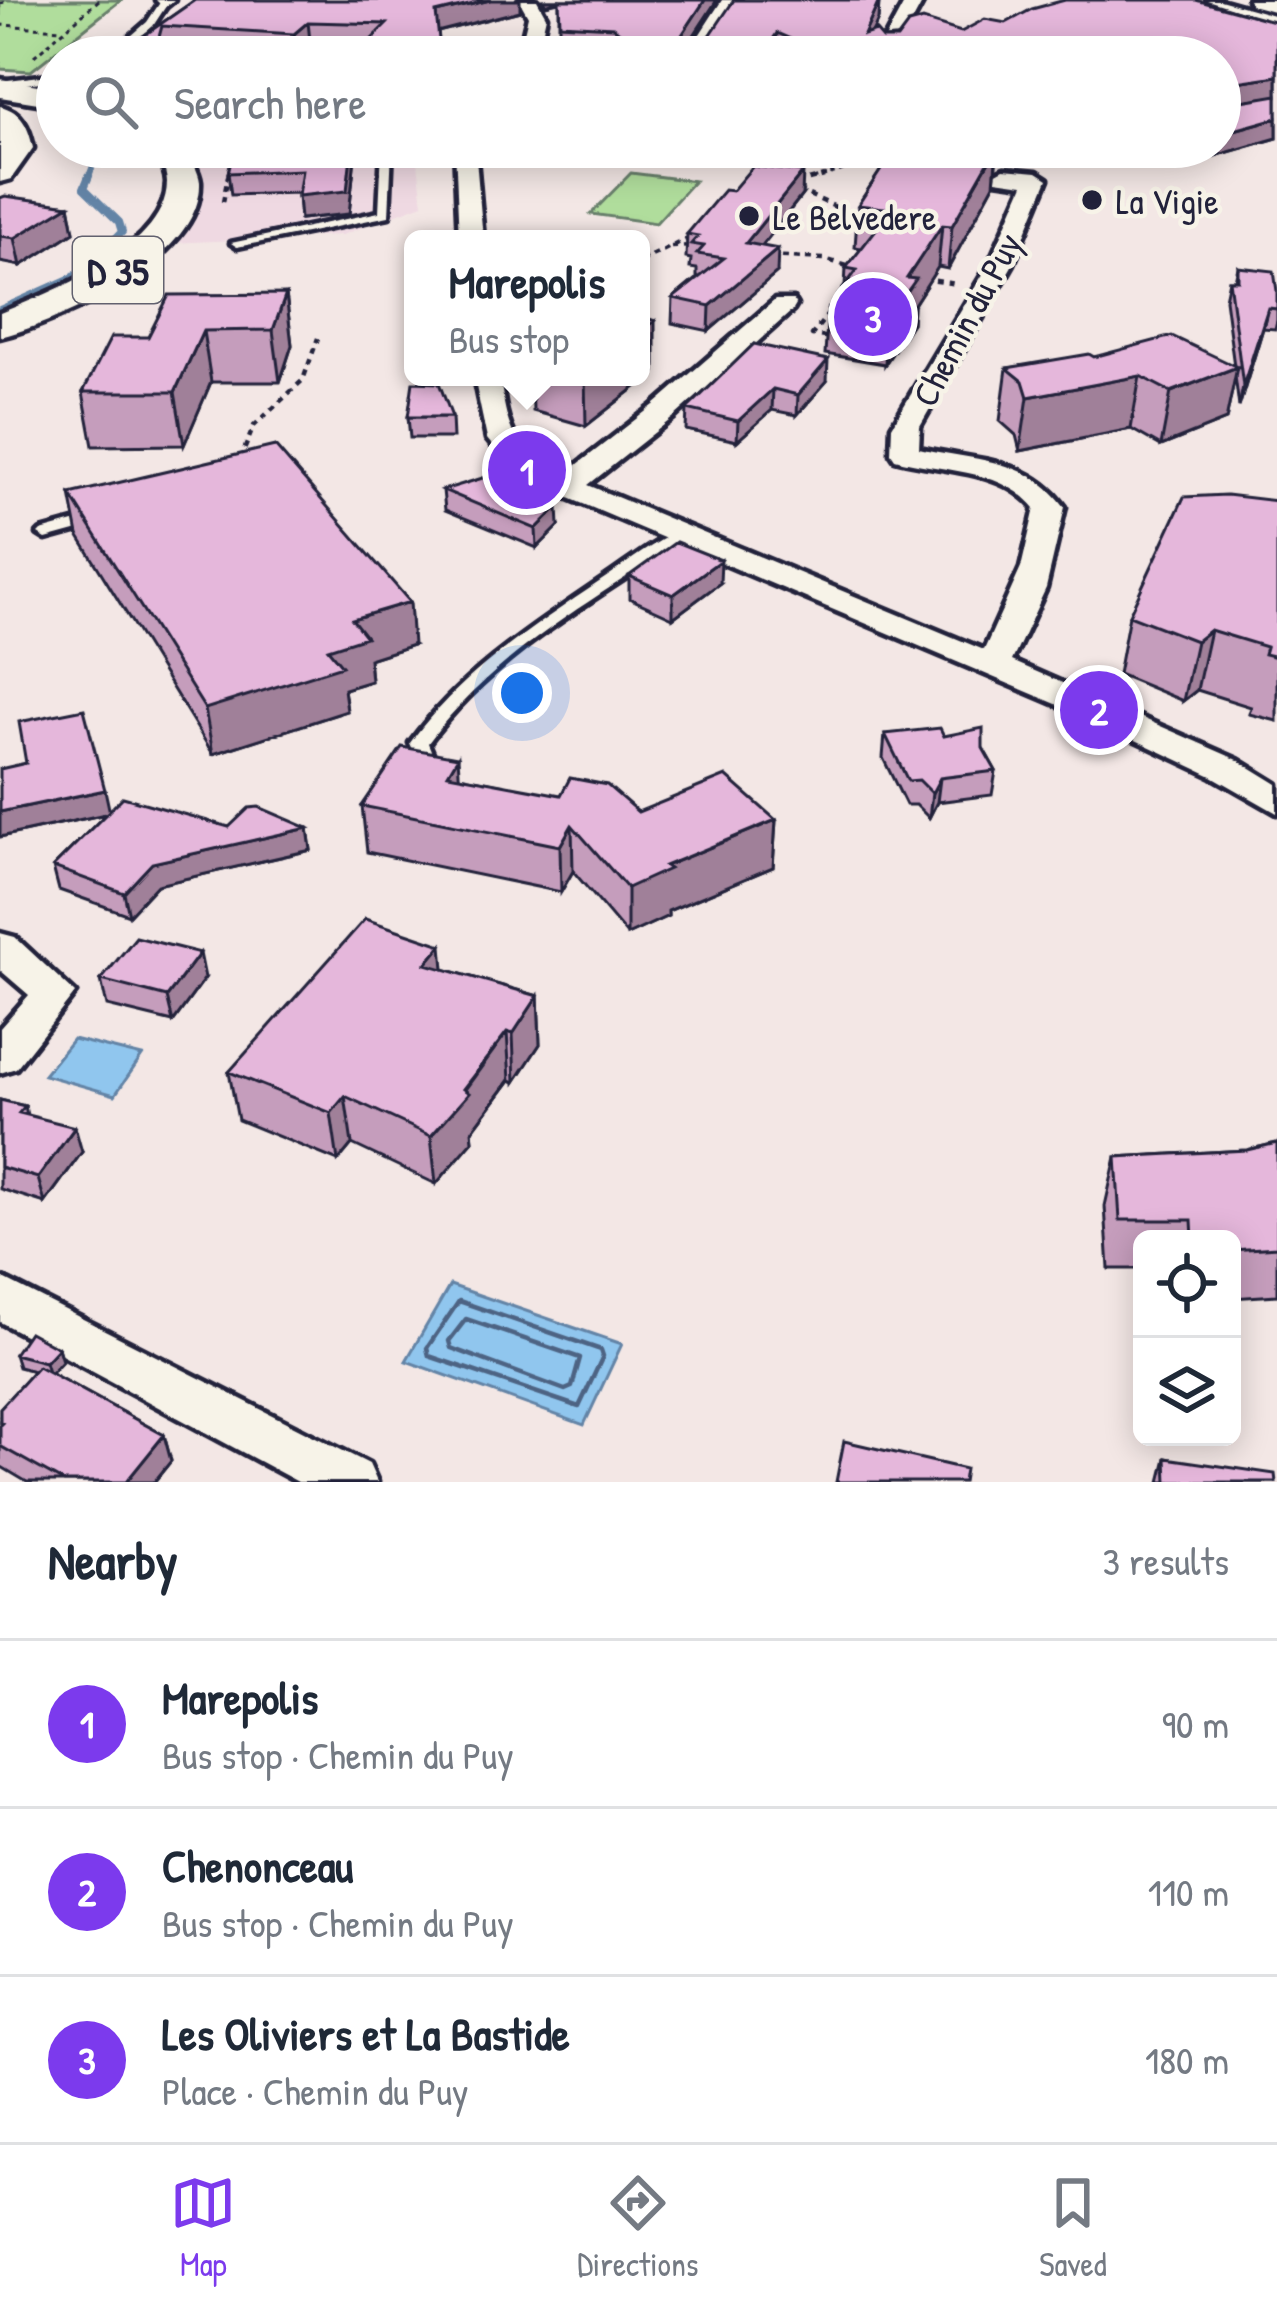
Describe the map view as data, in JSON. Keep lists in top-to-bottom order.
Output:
{
  "streets": {
    "main road": ["D 35"],
    "street": ["Chemin du Puy"]
  },
  "places": ["La Vigie", "Le Belvedere"],
  "page": {
    "search": "Search here",
    "popup": ["Marepolis", "Bus stop"],
    "pins": ["3", "1", "2"],
    "heading": ["Nearby", "3 results"],
    "list": [
      {
        "mark": "1",
        "name": "Marepolis",
        "note": "Bus stop · Chemin du Puy",
        "value": "90 m"
      },
      {
        "mark": "2",
        "name": "Chenonceau",
        "note": "Bus stop · Chemin du Puy",
        "value": "110 m"
      },
      {
        "mark": "3",
        "name": "Les Oliviers et La Bastide",
        "note": "Place · Chemin du Puy",
        "value": "180 m"
      }
    ],
    "nav": ["Map", "Directions", "Saved"]
  }
}
